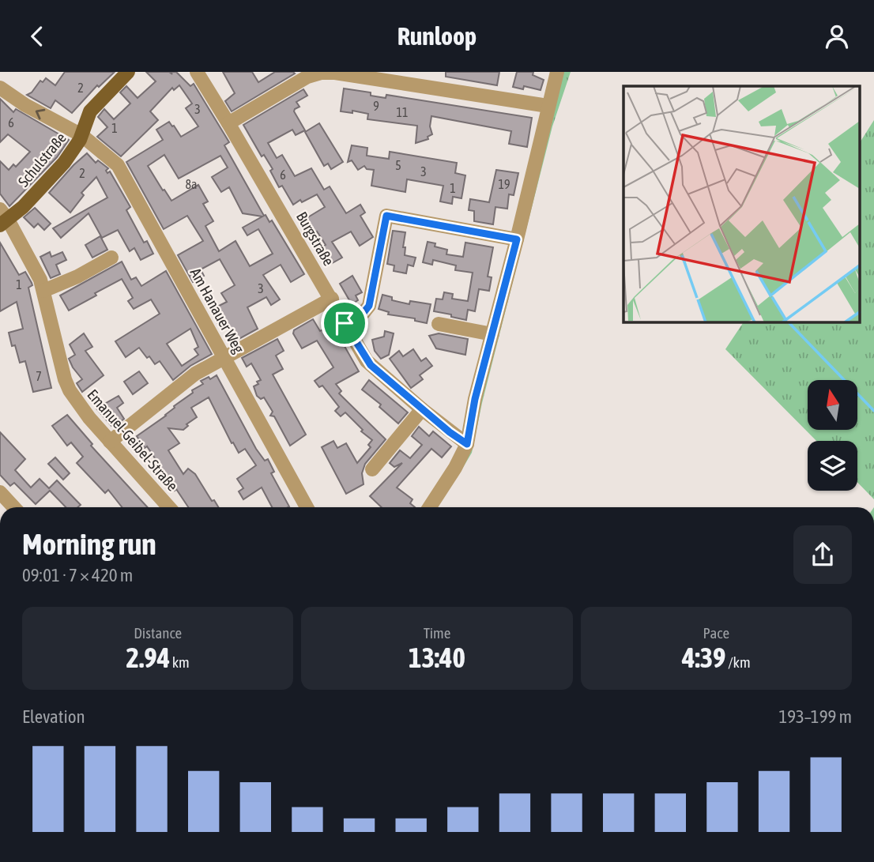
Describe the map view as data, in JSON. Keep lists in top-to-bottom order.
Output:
{
  "streets": {
    "main road": ["Schulstraße"],
    "street": ["Burgstraße", "Am Hanauer Weg", "Emanuel-Geibel-Straße"]
  },
  "crossings": [
    ["Schulstraße", "Am Hanauer Weg"],
    ["Schulstraße", "Emanuel-Geibel-Straße"]
  ],
  "house_numbers": [
    "2",
    "9",
    "3",
    "11",
    "6",
    "1",
    "5",
    "3",
    "2",
    "6",
    "8a",
    "19",
    "1",
    "1",
    "3",
    "7"
  ],
  "north": "top",
  "page": {
    "header": "Runloop",
    "heading": ["Morning run", "09:01 · 7 × 420 m"],
    "stats": [
      ["Distance", "2.94 km"],
      ["Time", "13:40"],
      ["Pace", "4:39 /km"]
    ],
    "chart": ["Elevation", "193–199 m"]
  }
}
